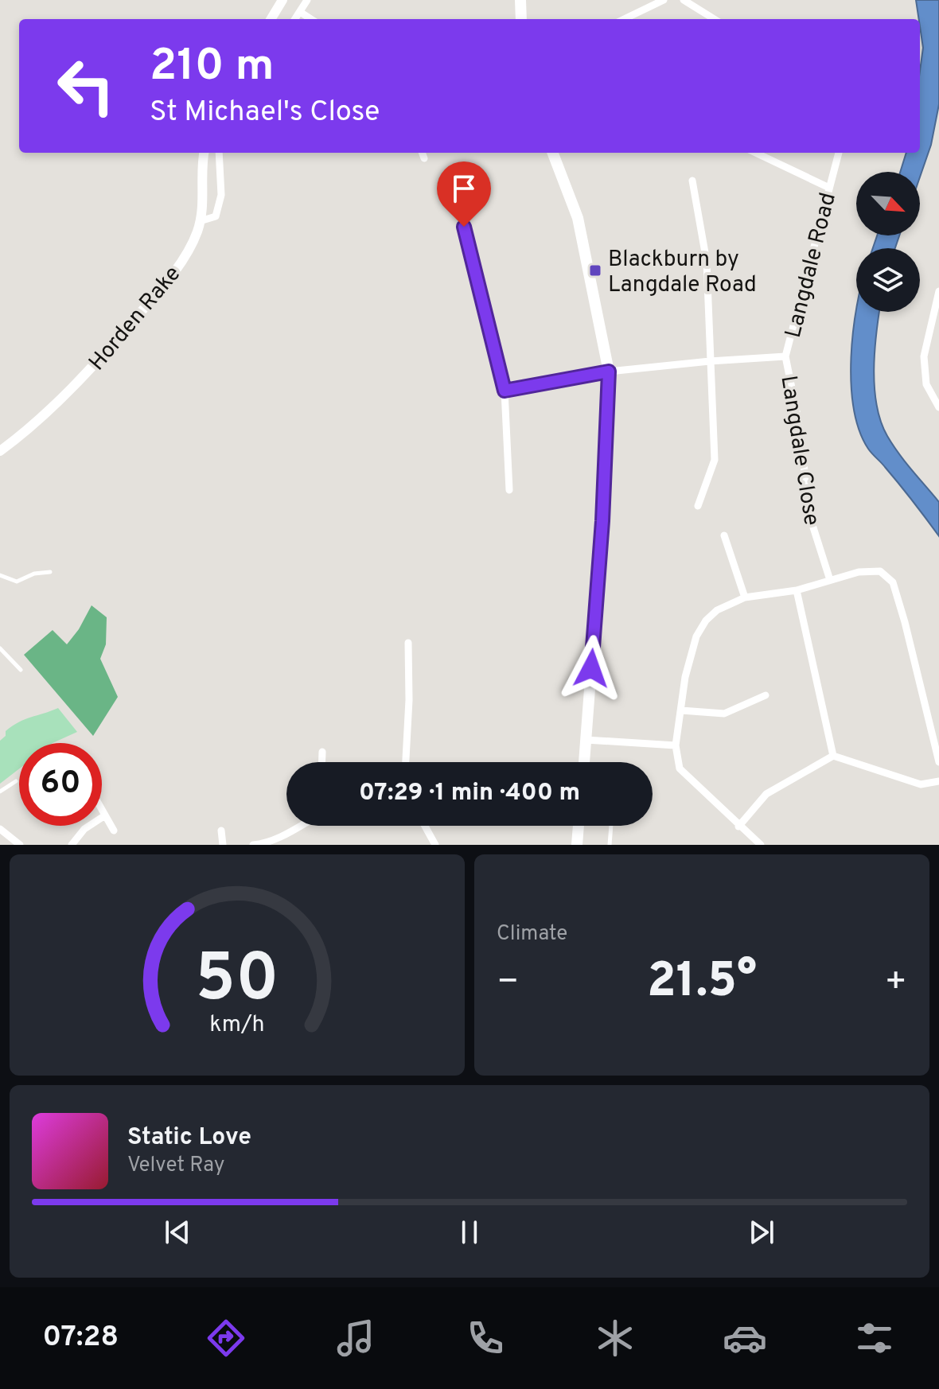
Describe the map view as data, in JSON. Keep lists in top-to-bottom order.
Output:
{
  "streets": {
    "street": ["Langdale Road", "Horden Rake", "Langdale Close"]
  },
  "crossings": [
    ["Langdale Road", "Langdale Close"]
  ],
  "places": {
    "transit": ["Blackburn by Langdale Road"]
  },
  "north": "bottom right",
  "page": {
    "turn": ["210 m", "St Michael's Close"],
    "limit": "60",
    "trip": "07:29 · 1 min · 400 m",
    "tile": "Climate",
    "heat": ["−", "21.5°", "+"],
    "song": ["Static Love", "Velvet Ray"],
    "tabs": "07:28",
    "gauge": ["50", "km/h"]
  }
}
